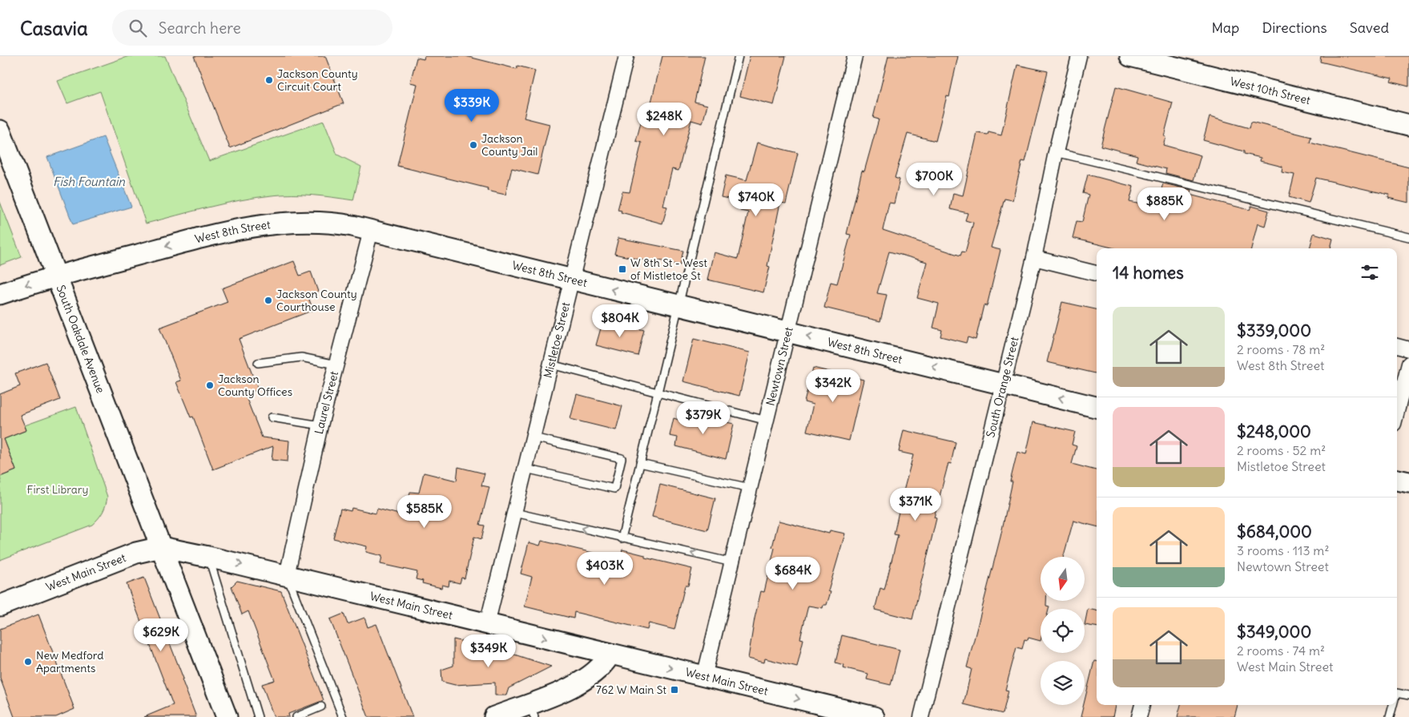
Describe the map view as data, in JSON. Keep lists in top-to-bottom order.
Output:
{
  "streets": {
    "main road": [
      "West 10th Street",
      "West 8th Street",
      "South Oakdale Avenue",
      "West Main Street"
    ],
    "street": [
      "Mistletoe Street",
      "Newtown Street",
      "South Orange Street",
      "Laurel Street"
    ]
  },
  "crossings": [
    ["West 8th Street", "South Oakdale Avenue"],
    ["West 8th Street", "Mistletoe Street"],
    ["West 8th Street", "Newtown Street"],
    ["West 8th Street", "South Orange Street"],
    ["West 8th Street", "Laurel Street"],
    ["South Oakdale Avenue", "West Main Street"],
    ["Mistletoe Street", "West Main Street"],
    ["Newtown Street", "West Main Street"],
    ["Laurel Street", "West Main Street"]
  ],
  "one_way": ["West 8th Street", "West Main Street"],
  "water": ["Fish Fountain"],
  "parks": ["First Library"],
  "places": {
    "other": [
      "Jackson County Circuit Court",
      "Jackson County Jail",
      "Jackson County Courthouse",
      "Jackson County Offices",
      "New Medford Apartments"
    ],
    "transit": ["W 8th St - West of Mistletoe St", "762 W Main St"]
  },
  "north": "bottom",
  "page": {
    "header": "Casavia",
    "search": "Search here",
    "nav": ["Map", "Directions", "Saved"],
    "price": [
      "$339K",
      "$248K",
      "$700K",
      "$740K",
      "$885K",
      "$804K",
      "$342K",
      "$379K",
      "$371K",
      "$585K",
      "$403K",
      "$684K",
      "$629K",
      "$349K"
    ],
    "heading": "14 homes",
    "list": [
      {
        "name": "$339,000",
        "note": "2 rooms · 78 m² · West 8th Street"
      },
      {
        "name": "$248,000",
        "note": "2 rooms · 52 m² · Mistletoe Street"
      },
      {
        "name": "$684,000",
        "note": "3 rooms · 113 m² · Newtown Street"
      },
      {
        "name": "$349,000",
        "note": "2 rooms · 74 m² · West Main Street"
      }
    ]
  }
}
